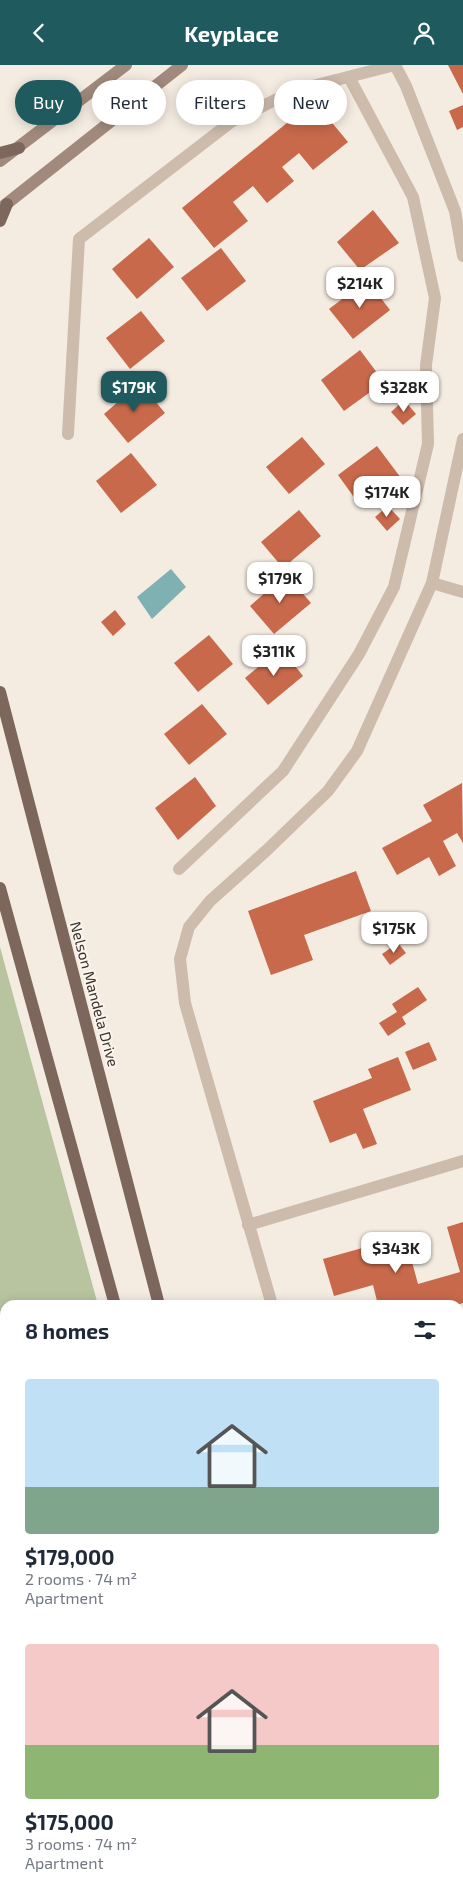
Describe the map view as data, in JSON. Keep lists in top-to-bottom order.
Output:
{
  "streets": {
    "main road": ["Nelson Mandela Drive"]
  },
  "page": {
    "header": "Keyplace",
    "chip": [
      "Buy",
      "Rent",
      "Filters",
      "New"
    ],
    "price": [
      "$214K",
      "$179K",
      "$328K",
      "$174K",
      "$179K",
      "$311K",
      "$175K",
      "$343K"
    ],
    "heading": "8 homes",
    "list": [
      {
        "name": "$179,000",
        "note": "2 rooms · 74 m² · Apartment"
      },
      {
        "name": "$175,000",
        "note": "3 rooms · 74 m² · Apartment"
      }
    ]
  }
}
